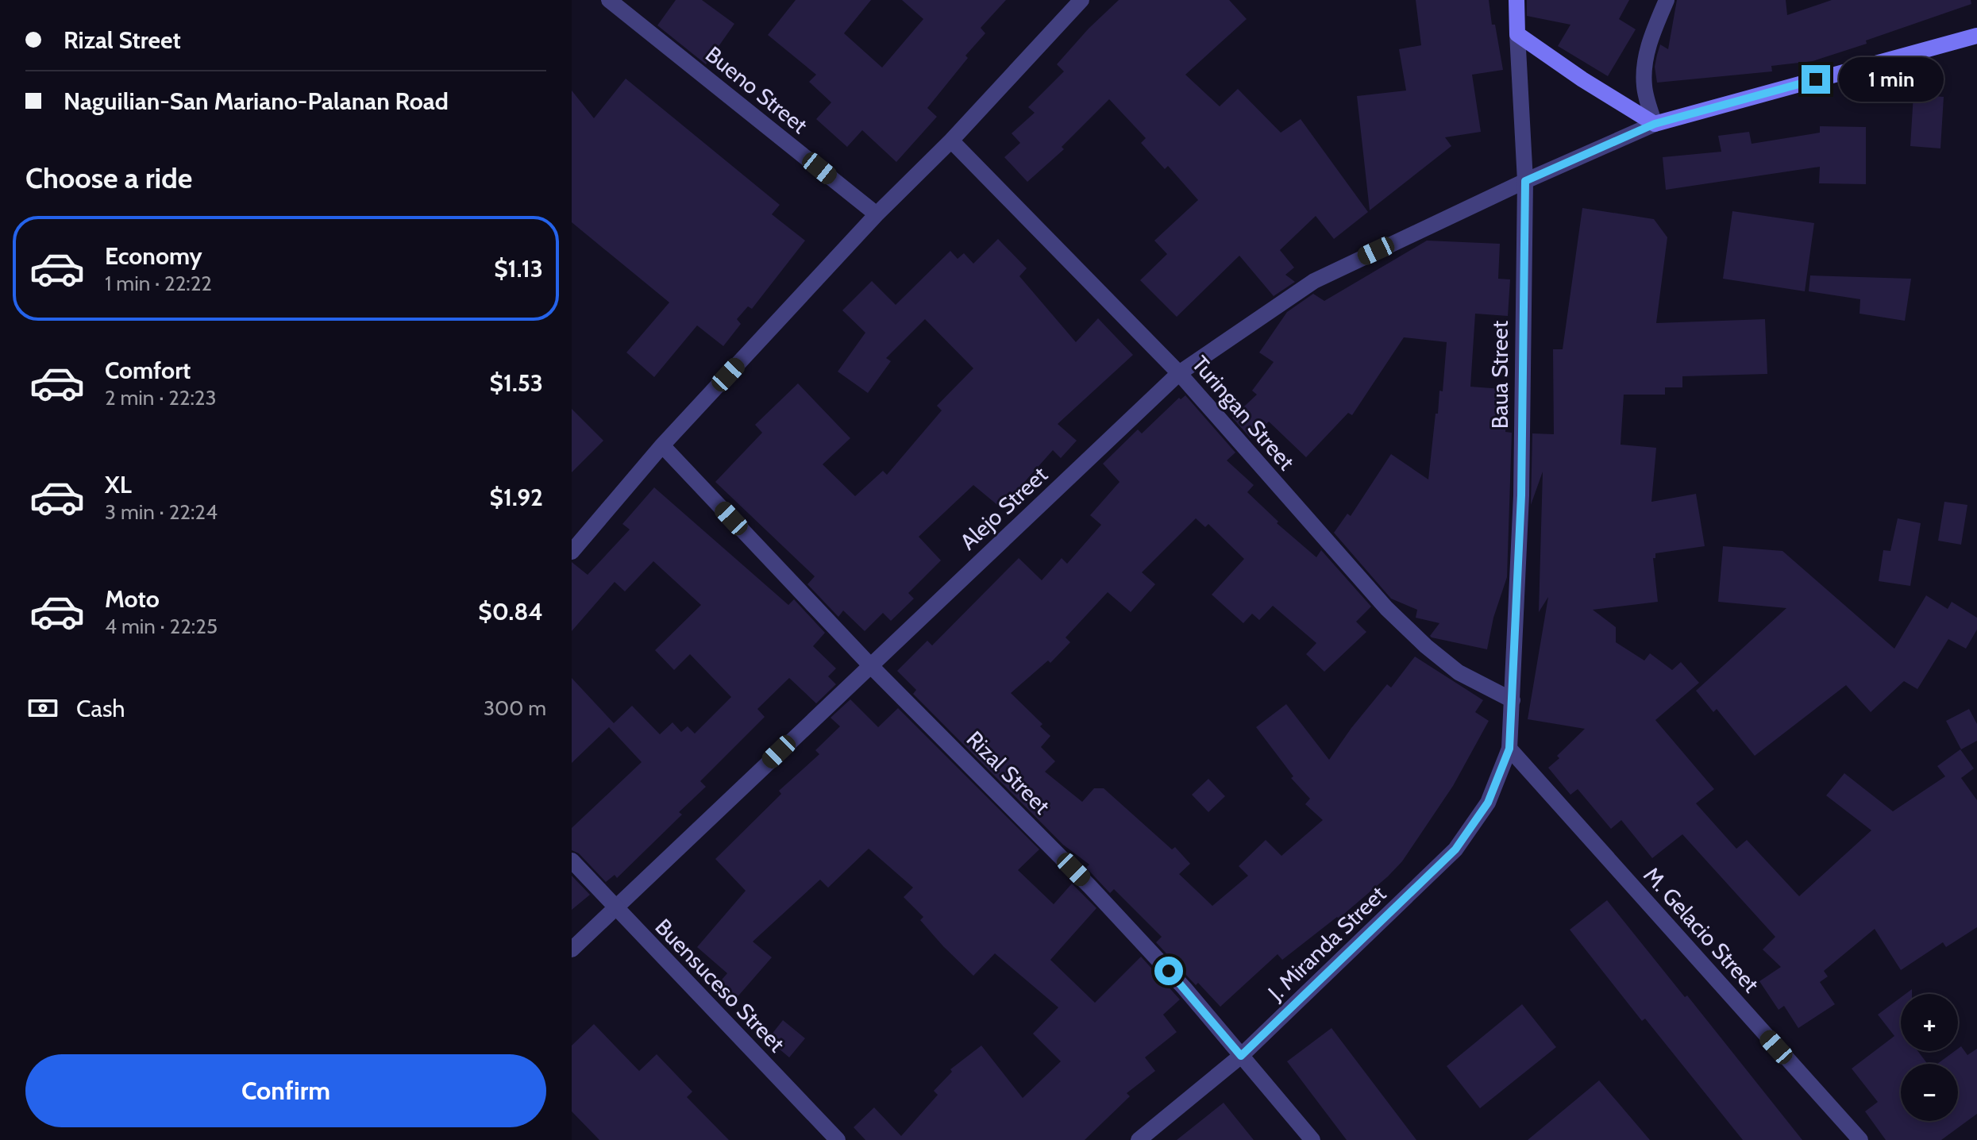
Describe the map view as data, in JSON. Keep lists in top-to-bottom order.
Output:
{
  "streets": {
    "main road": ["Baua Street"],
    "street": [
      "Bueno Street",
      "Turingan Street",
      "Alejo Street",
      "Rizal Street",
      "M. Gelacio Street",
      "J. Miranda Street",
      "Buensuceso Street"
    ]
  },
  "crossings": [
    ["Baua Street", "Turingan Street"],
    ["Baua Street", "Alejo Street"],
    ["Baua Street", "M. Gelacio Street"],
    ["Baua Street", "J. Miranda Street"],
    ["Turingan Street", "Alejo Street"],
    ["Alejo Street", "Rizal Street"],
    ["Alejo Street", "Buensuceso Street"],
    ["Rizal Street", "J. Miranda Street"],
    ["M. Gelacio Street", "J. Miranda Street"]
  ],
  "page": {
    "banner": ["Rizal Street", "Naguilian-San Mariano-Palanan Road"],
    "bubble": "1 min",
    "heading": "Choose a ride",
    "list": [
      {
        "name": "Economy",
        "note": "1 min · 22:22",
        "value": "$1.13"
      },
      {
        "name": "Comfort",
        "note": "2 min · 22:23",
        "value": "$1.53"
      },
      {
        "name": "XL",
        "note": "3 min · 22:24",
        "value": "$1.92"
      },
      {
        "name": "Moto",
        "note": "4 min · 22:25",
        "value": "$0.84"
      }
    ],
    "pay": ["Cash", "300 m"],
    "map_buttons": ["+", "−"],
    "buttons": "Confirm"
  }
}
